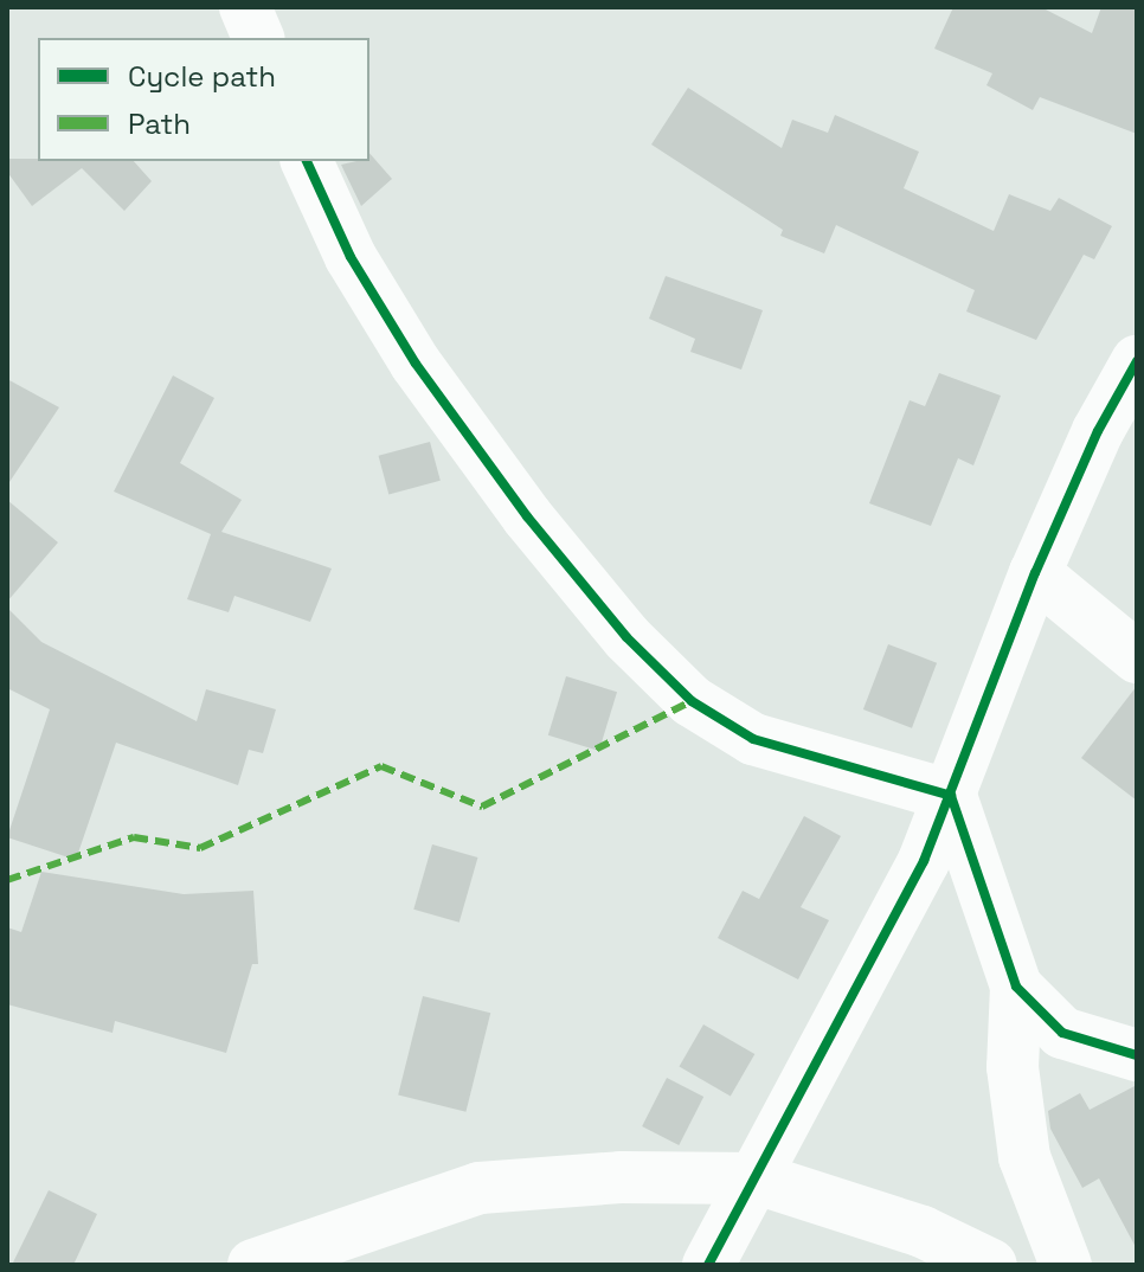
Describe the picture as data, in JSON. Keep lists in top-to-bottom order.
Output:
{
  "legend": ["Cycle path", "Path"]
}
